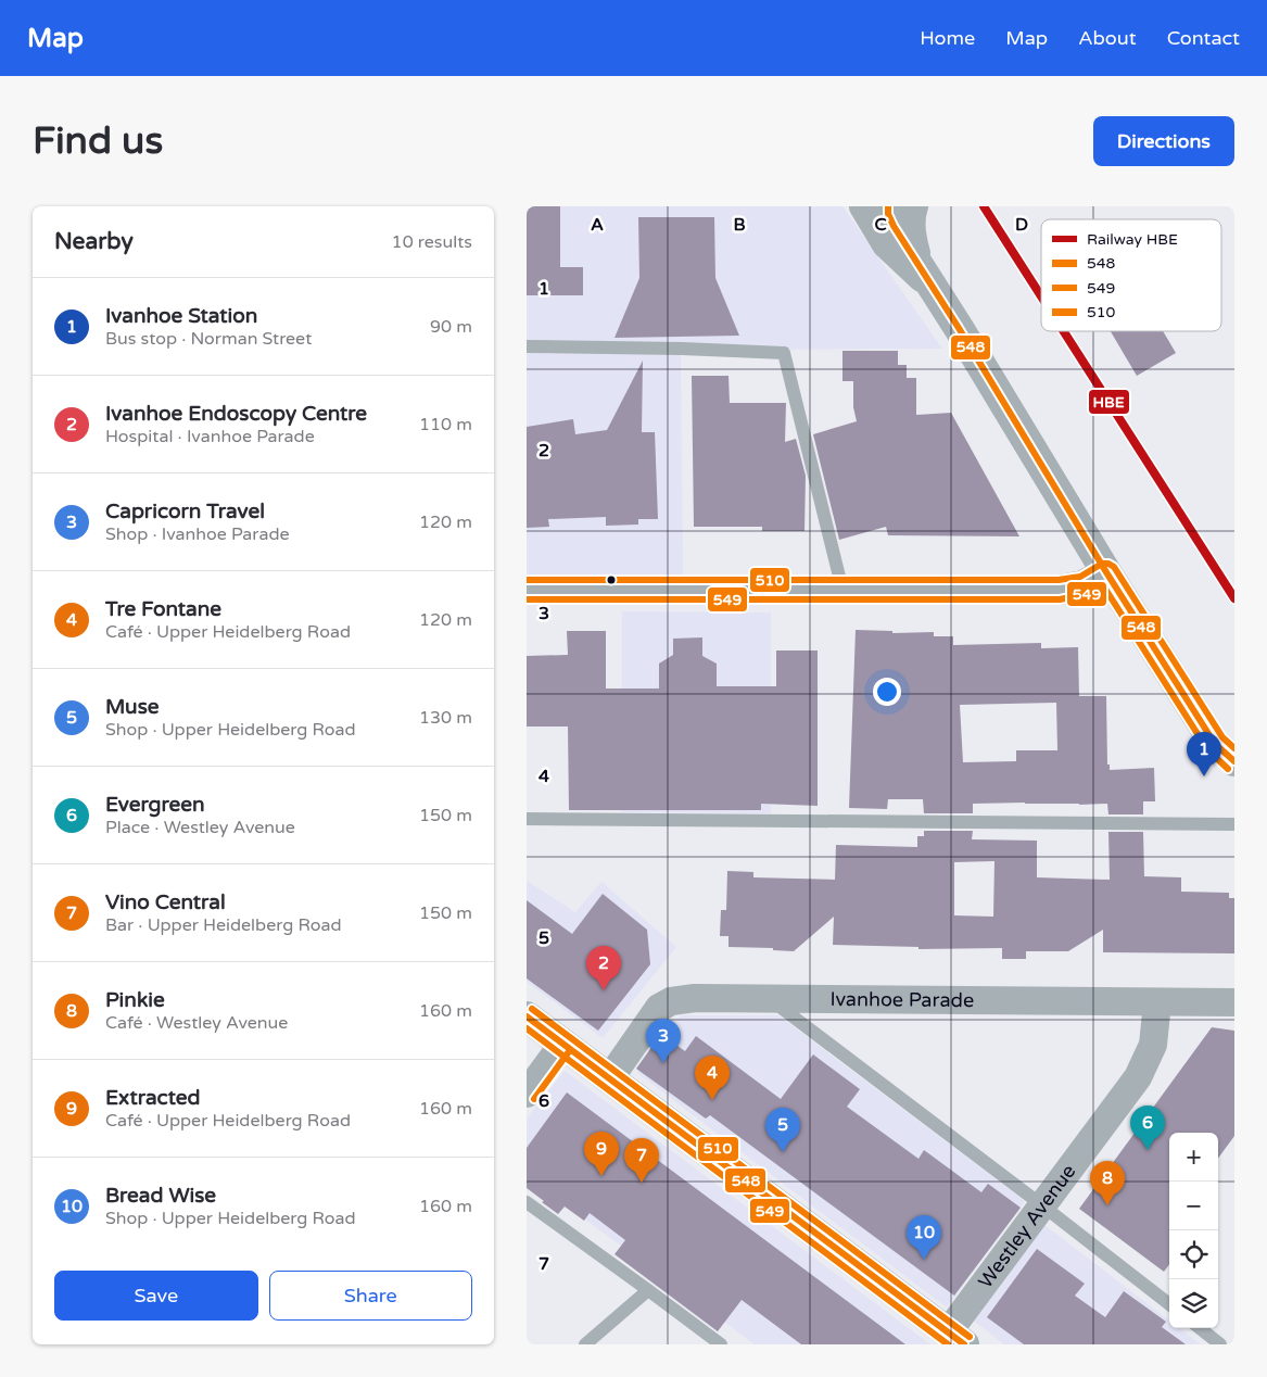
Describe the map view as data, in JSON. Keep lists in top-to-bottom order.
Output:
{
  "streets": {
    "street": ["Ivanhoe Parade", "Westley Avenue"]
  },
  "crossings": [
    ["Ivanhoe Parade", "Westley Avenue"]
  ],
  "lines": [
    "rail line HBE",
    "transit line 548",
    "transit line 510",
    "transit line 549"
  ],
  "legend": [
    "Railway HBE",
    "548",
    "549",
    "510"
  ],
  "page": {
    "header": "Map",
    "nav": [
      "Home",
      "Map",
      "About",
      "Contact"
    ],
    "buttons": [
      "Directions",
      ["Save", "Share"]
    ],
    "title": "Find us",
    "heading": ["Nearby", "10 results"],
    "list": [
      {
        "mark": "1",
        "name": "Ivanhoe Station",
        "note": "Bus stop · Norman Street",
        "value": "90 m"
      },
      {
        "mark": "2",
        "name": "Ivanhoe Endoscopy Centre",
        "note": "Hospital · Ivanhoe Parade",
        "value": "110 m"
      },
      {
        "mark": "3",
        "name": "Capricorn Travel",
        "note": "Shop · Ivanhoe Parade",
        "value": "120 m"
      },
      {
        "mark": "4",
        "name": "Tre Fontane",
        "note": "Café · Upper Heidelberg Road",
        "value": "120 m"
      },
      {
        "mark": "5",
        "name": "Muse",
        "note": "Shop · Upper Heidelberg Road",
        "value": "130 m"
      },
      {
        "mark": "6",
        "name": "Evergreen",
        "note": "Place · Westley Avenue",
        "value": "150 m"
      },
      {
        "mark": "7",
        "name": "Vino Central",
        "note": "Bar · Upper Heidelberg Road",
        "value": "150 m"
      },
      {
        "mark": "8",
        "name": "Pinkie",
        "note": "Café · Westley Avenue",
        "value": "160 m"
      },
      {
        "mark": "9",
        "name": "Extracted",
        "note": "Café · Upper Heidelberg Road",
        "value": "160 m"
      },
      {
        "mark": "10",
        "name": "Bread Wise",
        "note": "Shop · Upper Heidelberg Road",
        "value": "160 m"
      }
    ],
    "pins": [
      "1",
      "2",
      "3",
      "4",
      "6",
      "5",
      "9",
      "7",
      "8",
      "10"
    ],
    "map_buttons": ["+", "−"]
  },
  "grid": {
    "columns": [
      "A",
      "B",
      "C",
      "D"
    ],
    "rows": [
      "1",
      "2",
      "3",
      "4",
      "5",
      "6",
      "7"
    ]
  }
}
